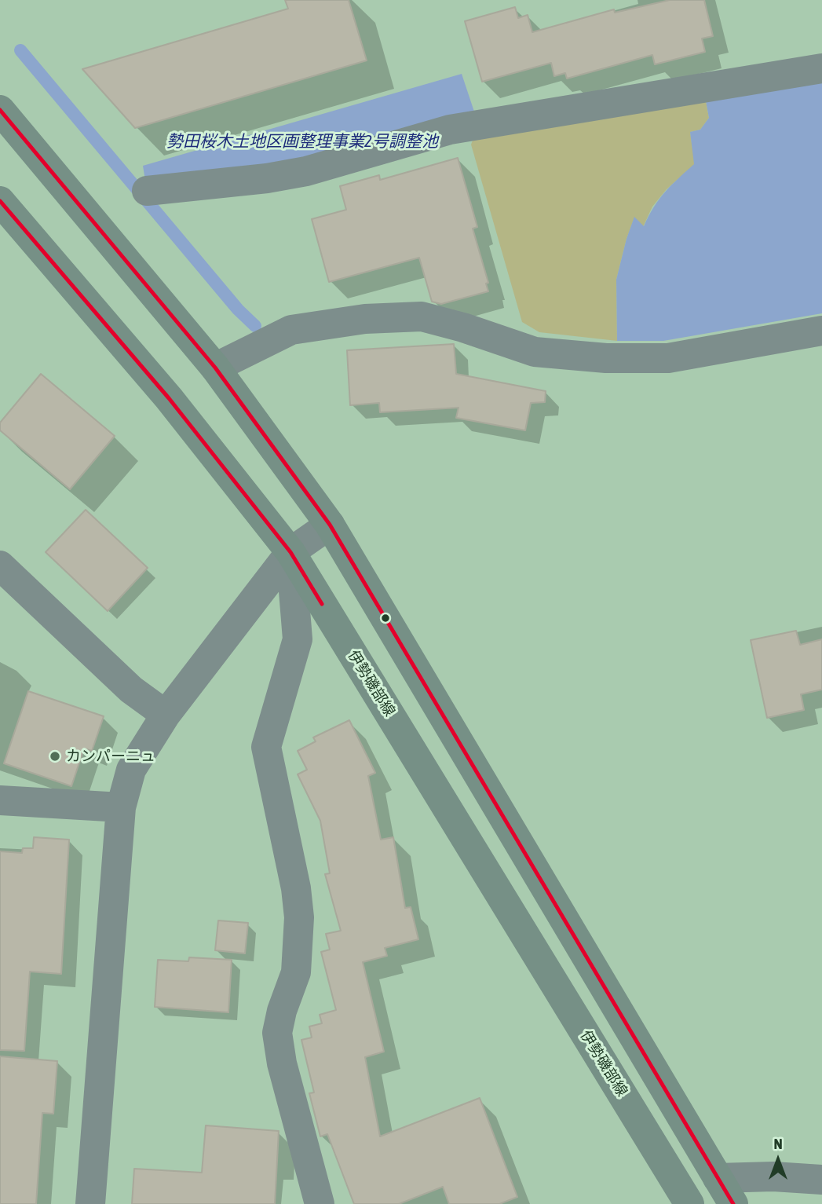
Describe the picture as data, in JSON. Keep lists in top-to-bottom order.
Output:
{
  "streets": {
    "main road": ["伊勢磯部線"]
  },
  "water": ["勢田桜木土地区画整理事業2号調整池"],
  "places": ["カンパーニュ"],
  "north": "top"
}
